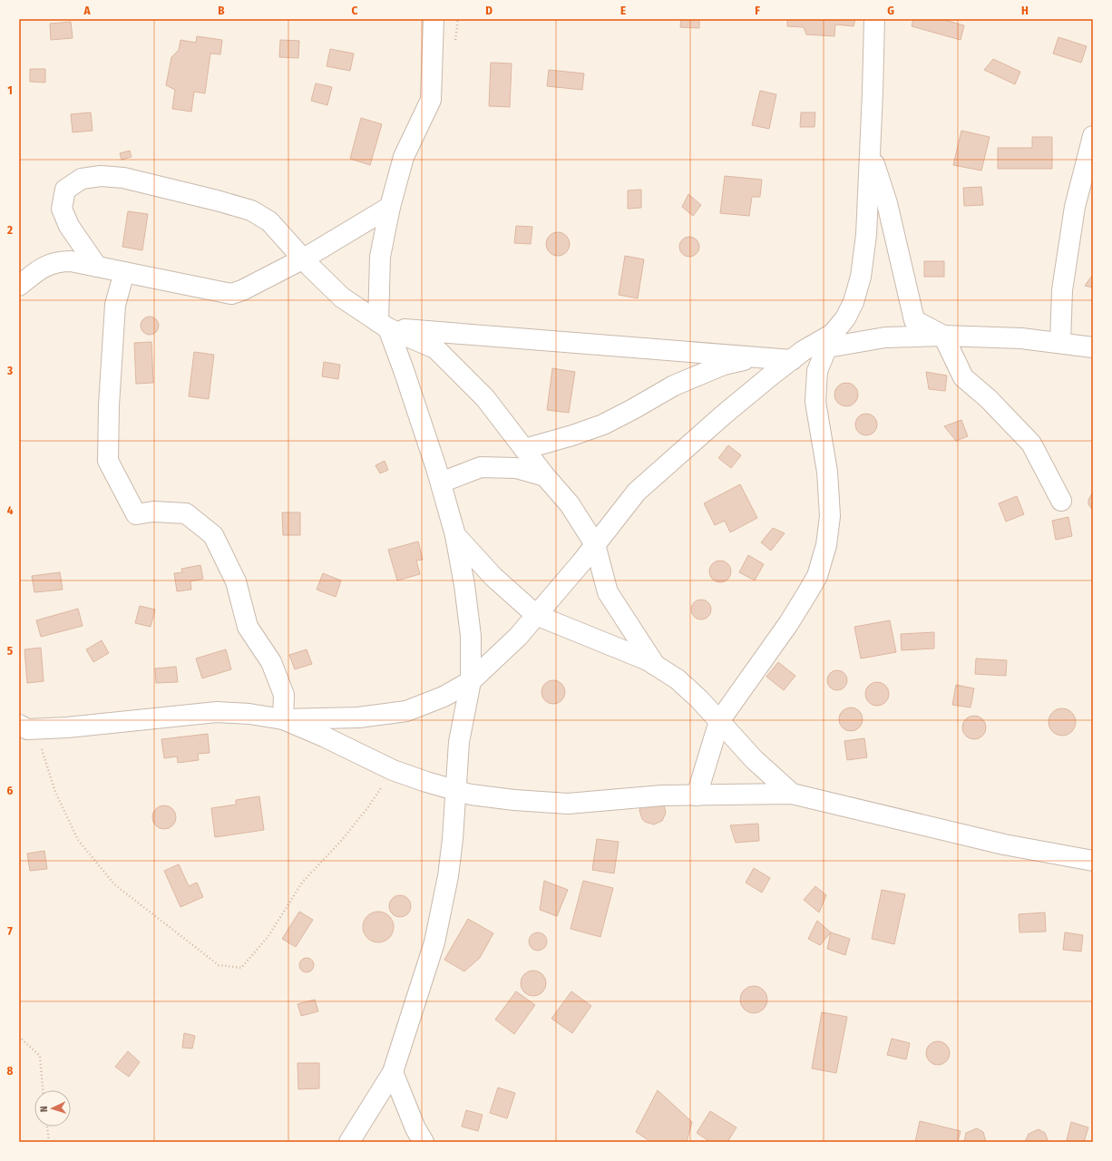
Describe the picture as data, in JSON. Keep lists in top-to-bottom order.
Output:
{
  "north": "left",
  "grid": {
    "columns": [
      "A",
      "B",
      "C",
      "D",
      "E",
      "F",
      "G",
      "H"
    ],
    "rows": [
      "1",
      "2",
      "3",
      "4",
      "5",
      "6",
      "7",
      "8"
    ]
  }
}
